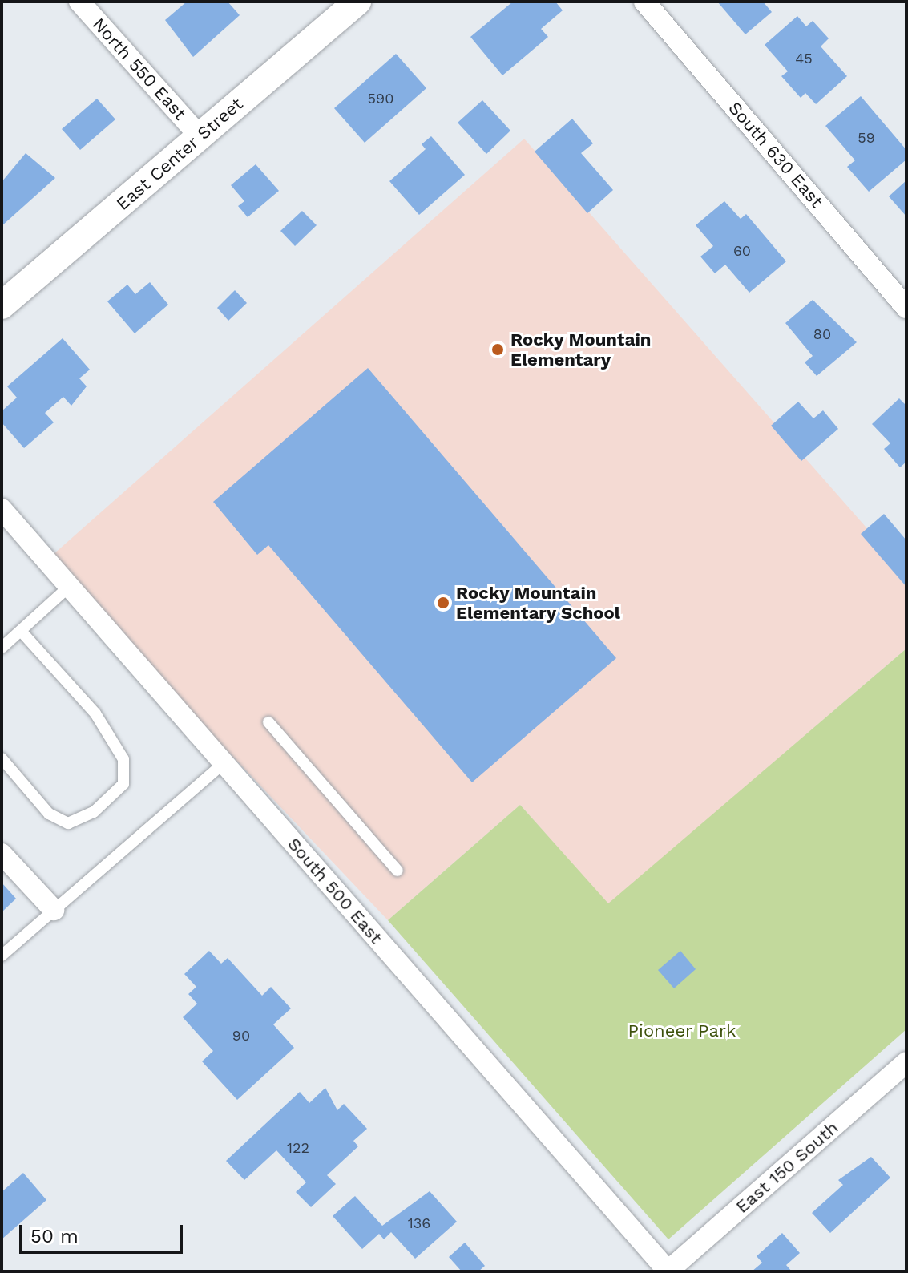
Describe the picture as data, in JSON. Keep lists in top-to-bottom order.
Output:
{
  "streets": {
    "street": [
      "North 550 East",
      "East Center Street",
      "South 630 East",
      "South 500 East",
      "East 150 South"
    ]
  },
  "crossings": [
    ["North 550 East", "East Center Street"],
    ["South 500 East", "East 150 South"]
  ],
  "parks": ["Pioneer Park"],
  "places": ["Rocky Mountain Elementary", "Rocky Mountain Elementary School"],
  "house_numbers": [
    "45",
    "590",
    "59",
    "60",
    "80",
    "90",
    "122",
    "136"
  ],
  "scale_bar": "50 m"
}
